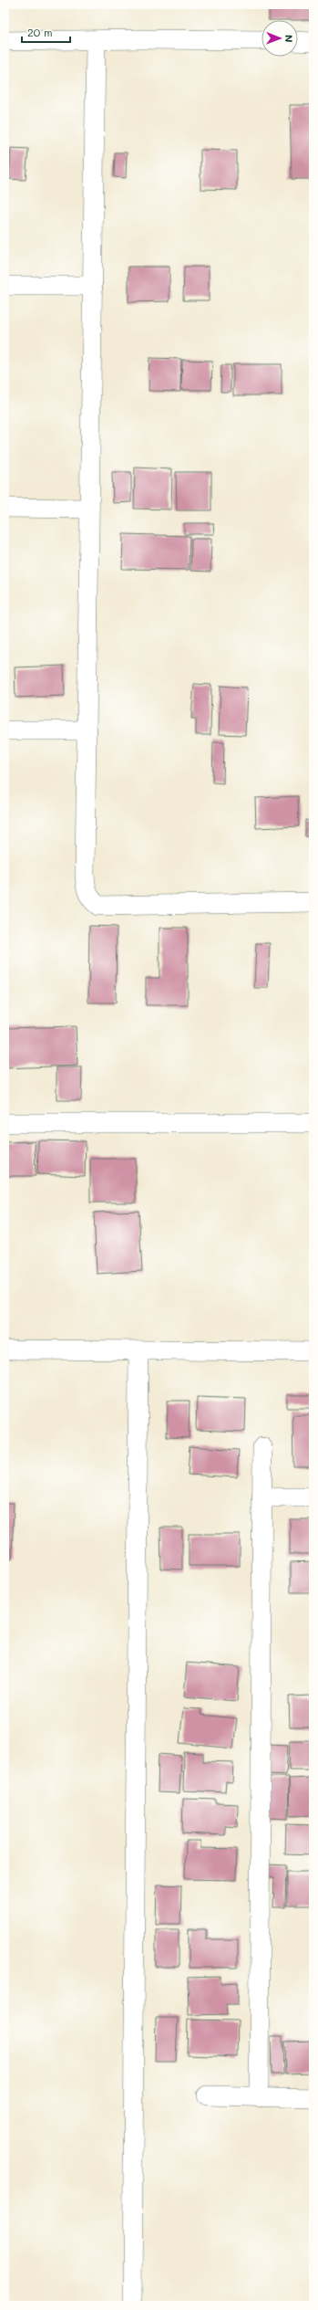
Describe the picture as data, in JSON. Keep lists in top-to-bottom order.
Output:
{
  "scale_bar": "20 m",
  "north": "right"
}
